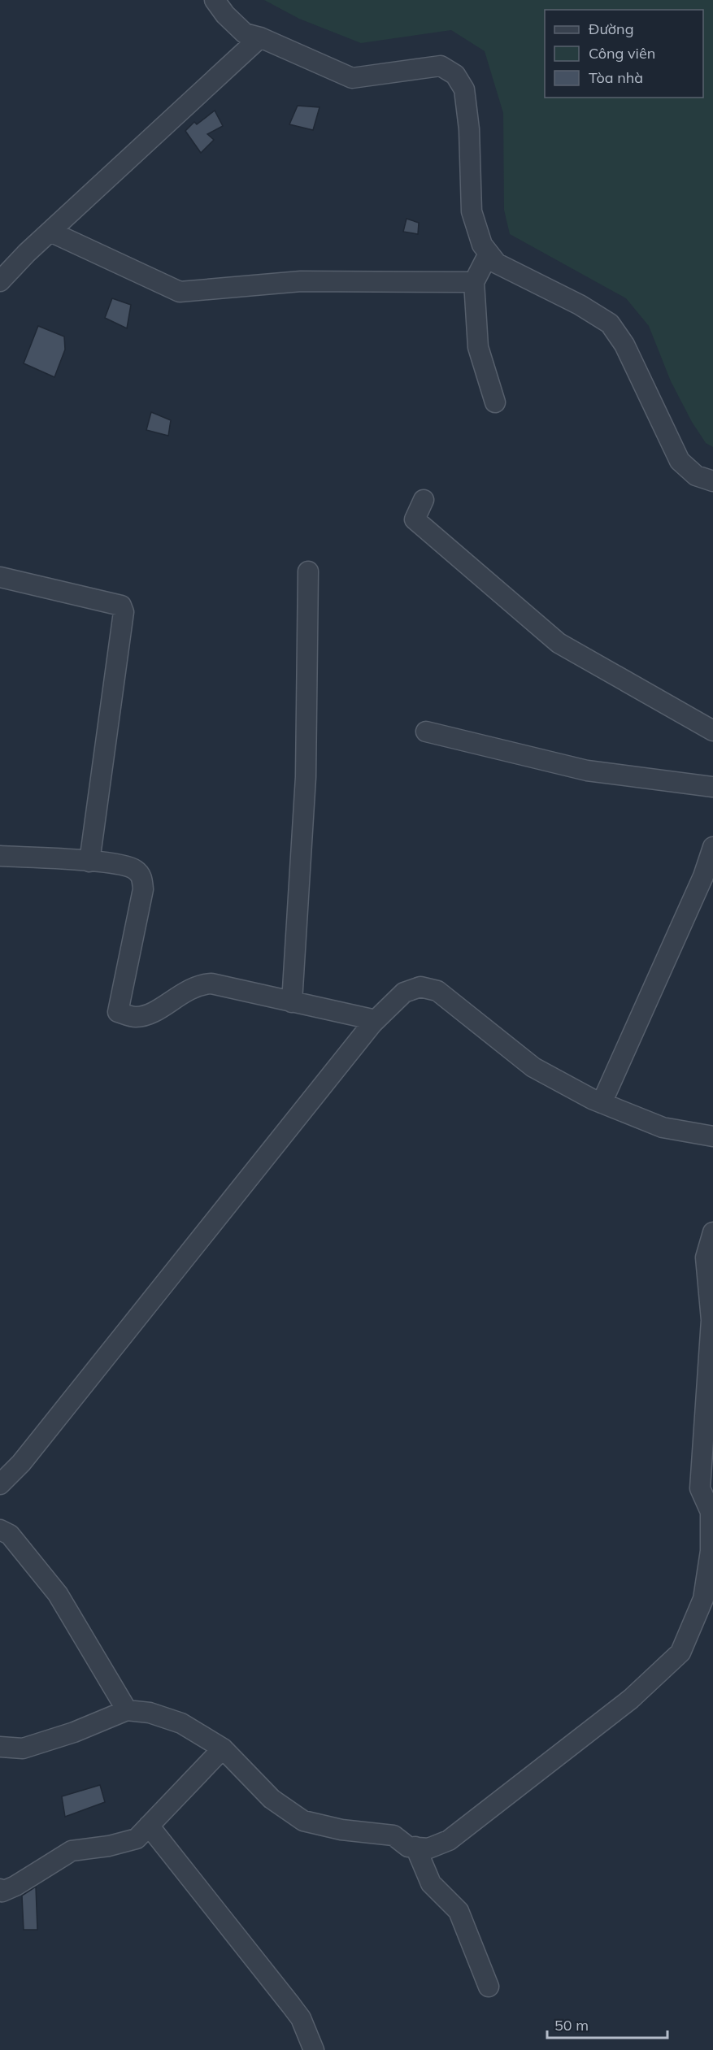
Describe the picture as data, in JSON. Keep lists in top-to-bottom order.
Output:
{
  "legend": ["Đường", "Công viên", "Tòa nhà"],
  "scale_bar": "50 m"
}
